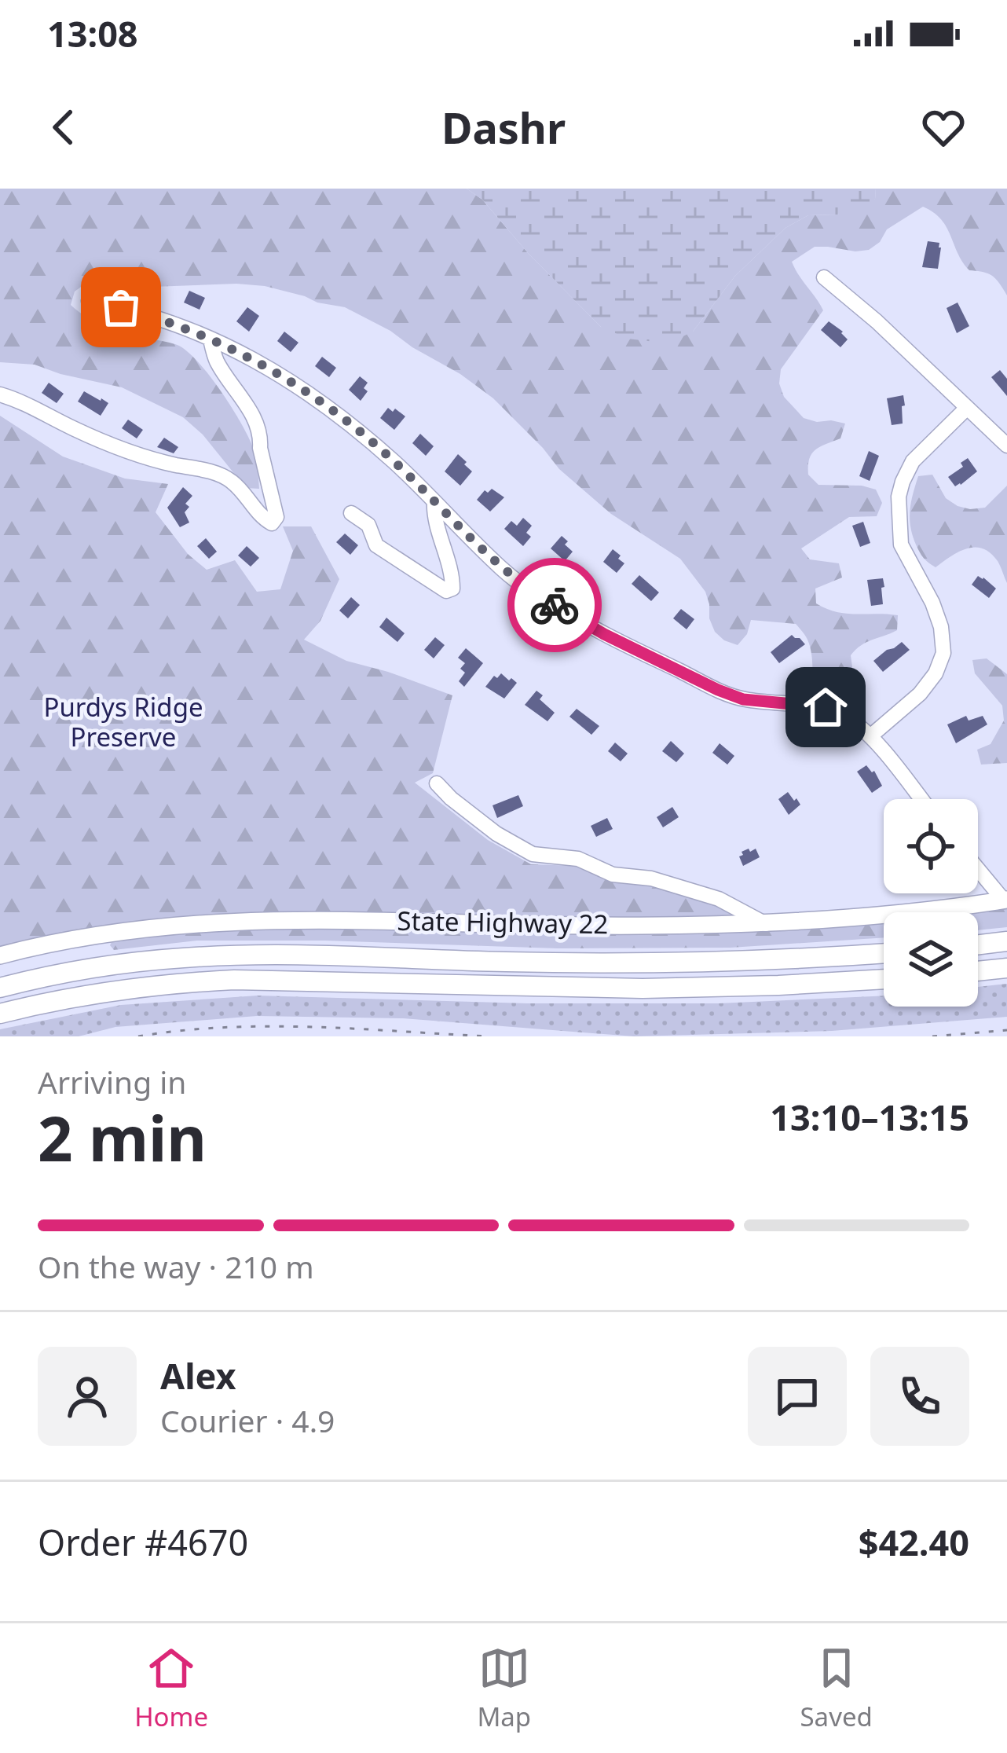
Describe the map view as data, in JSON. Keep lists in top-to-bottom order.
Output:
{
  "streets": {
    "main road": ["State Highway 22"]
  },
  "parks": ["Purdys Ridge Preserve"],
  "page": {
    "status": "13:08",
    "header": "Dashr",
    "heading": ["2 min", "Arriving in", "13:10–13:15"],
    "panel": [
      "Alex",
      "Courier · 4.9",
      "Order #4670",
      "$42.40"
    ],
    "bar": "On the way · 210 m",
    "tabs": ["Home", "Map", "Saved"]
  }
}
